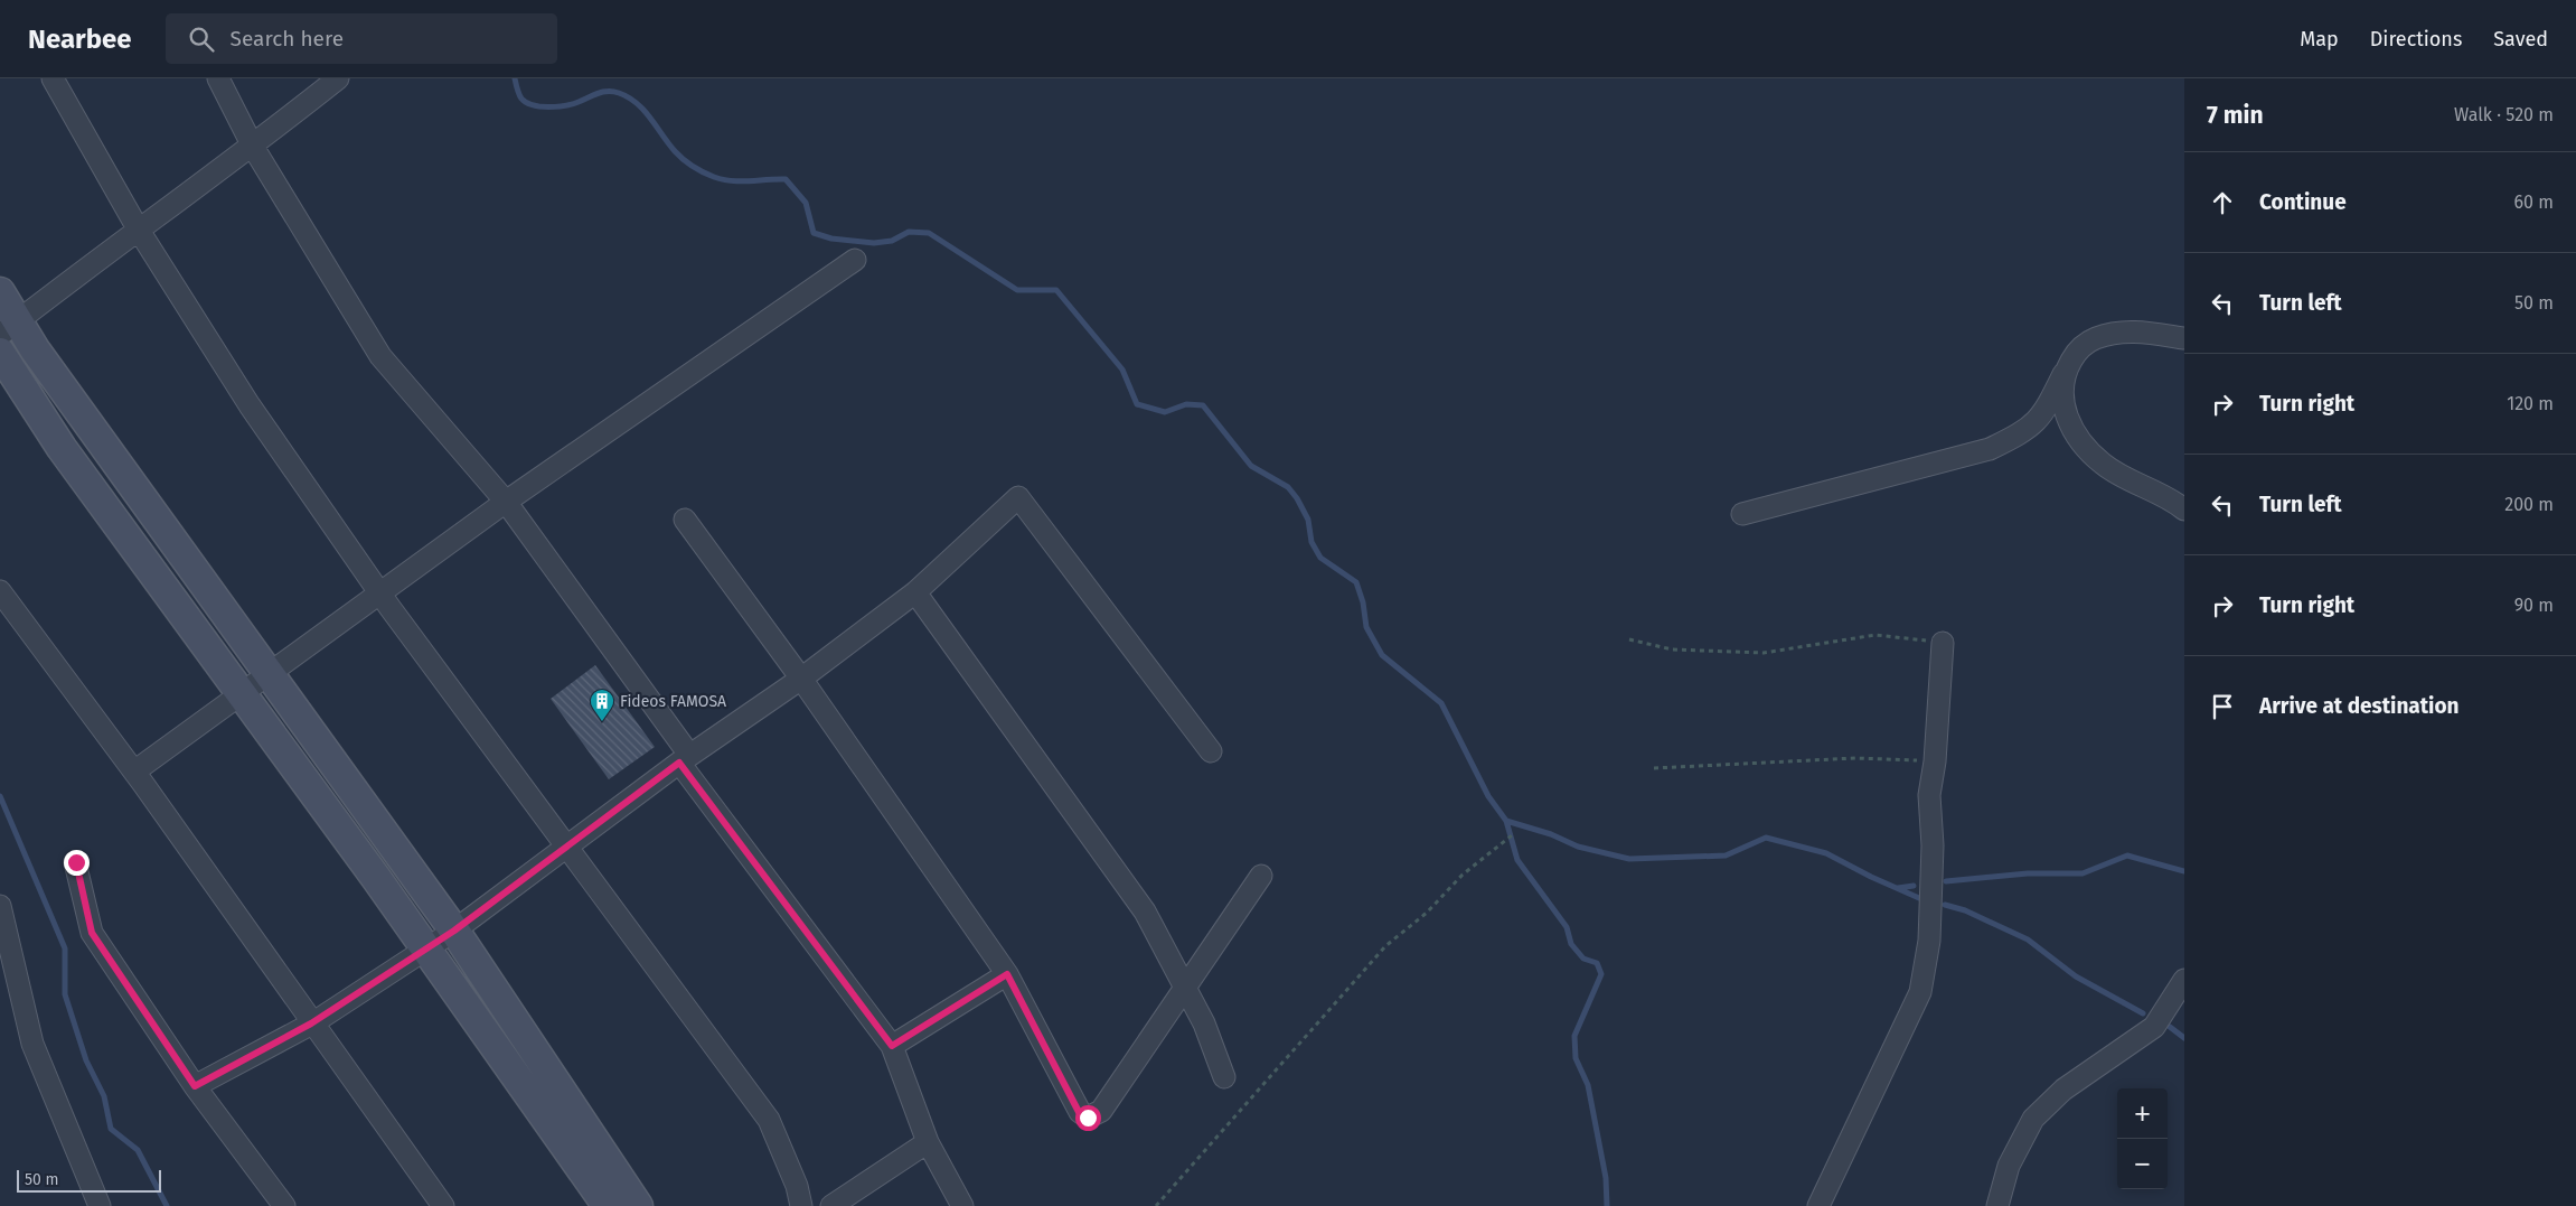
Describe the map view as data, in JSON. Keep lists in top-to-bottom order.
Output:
{
  "places": {
    "building": ["Fideos FAMOSA"]
  },
  "scale_bar": "50 m",
  "page": {
    "header": "Nearbee",
    "search": "Search here",
    "nav": ["Map", "Directions", "Saved"],
    "heading": ["7 min", "Walk · 520 m"],
    "list": [
      ["Continue", "60 m"],
      ["Turn left", "50 m"],
      ["Turn right", "120 m"],
      ["Turn left", "200 m"],
      ["Turn right", "90 m"],
      "Arrive at destination"
    ],
    "map_buttons": ["+", "−"],
    "scale": "50 m"
  }
}
